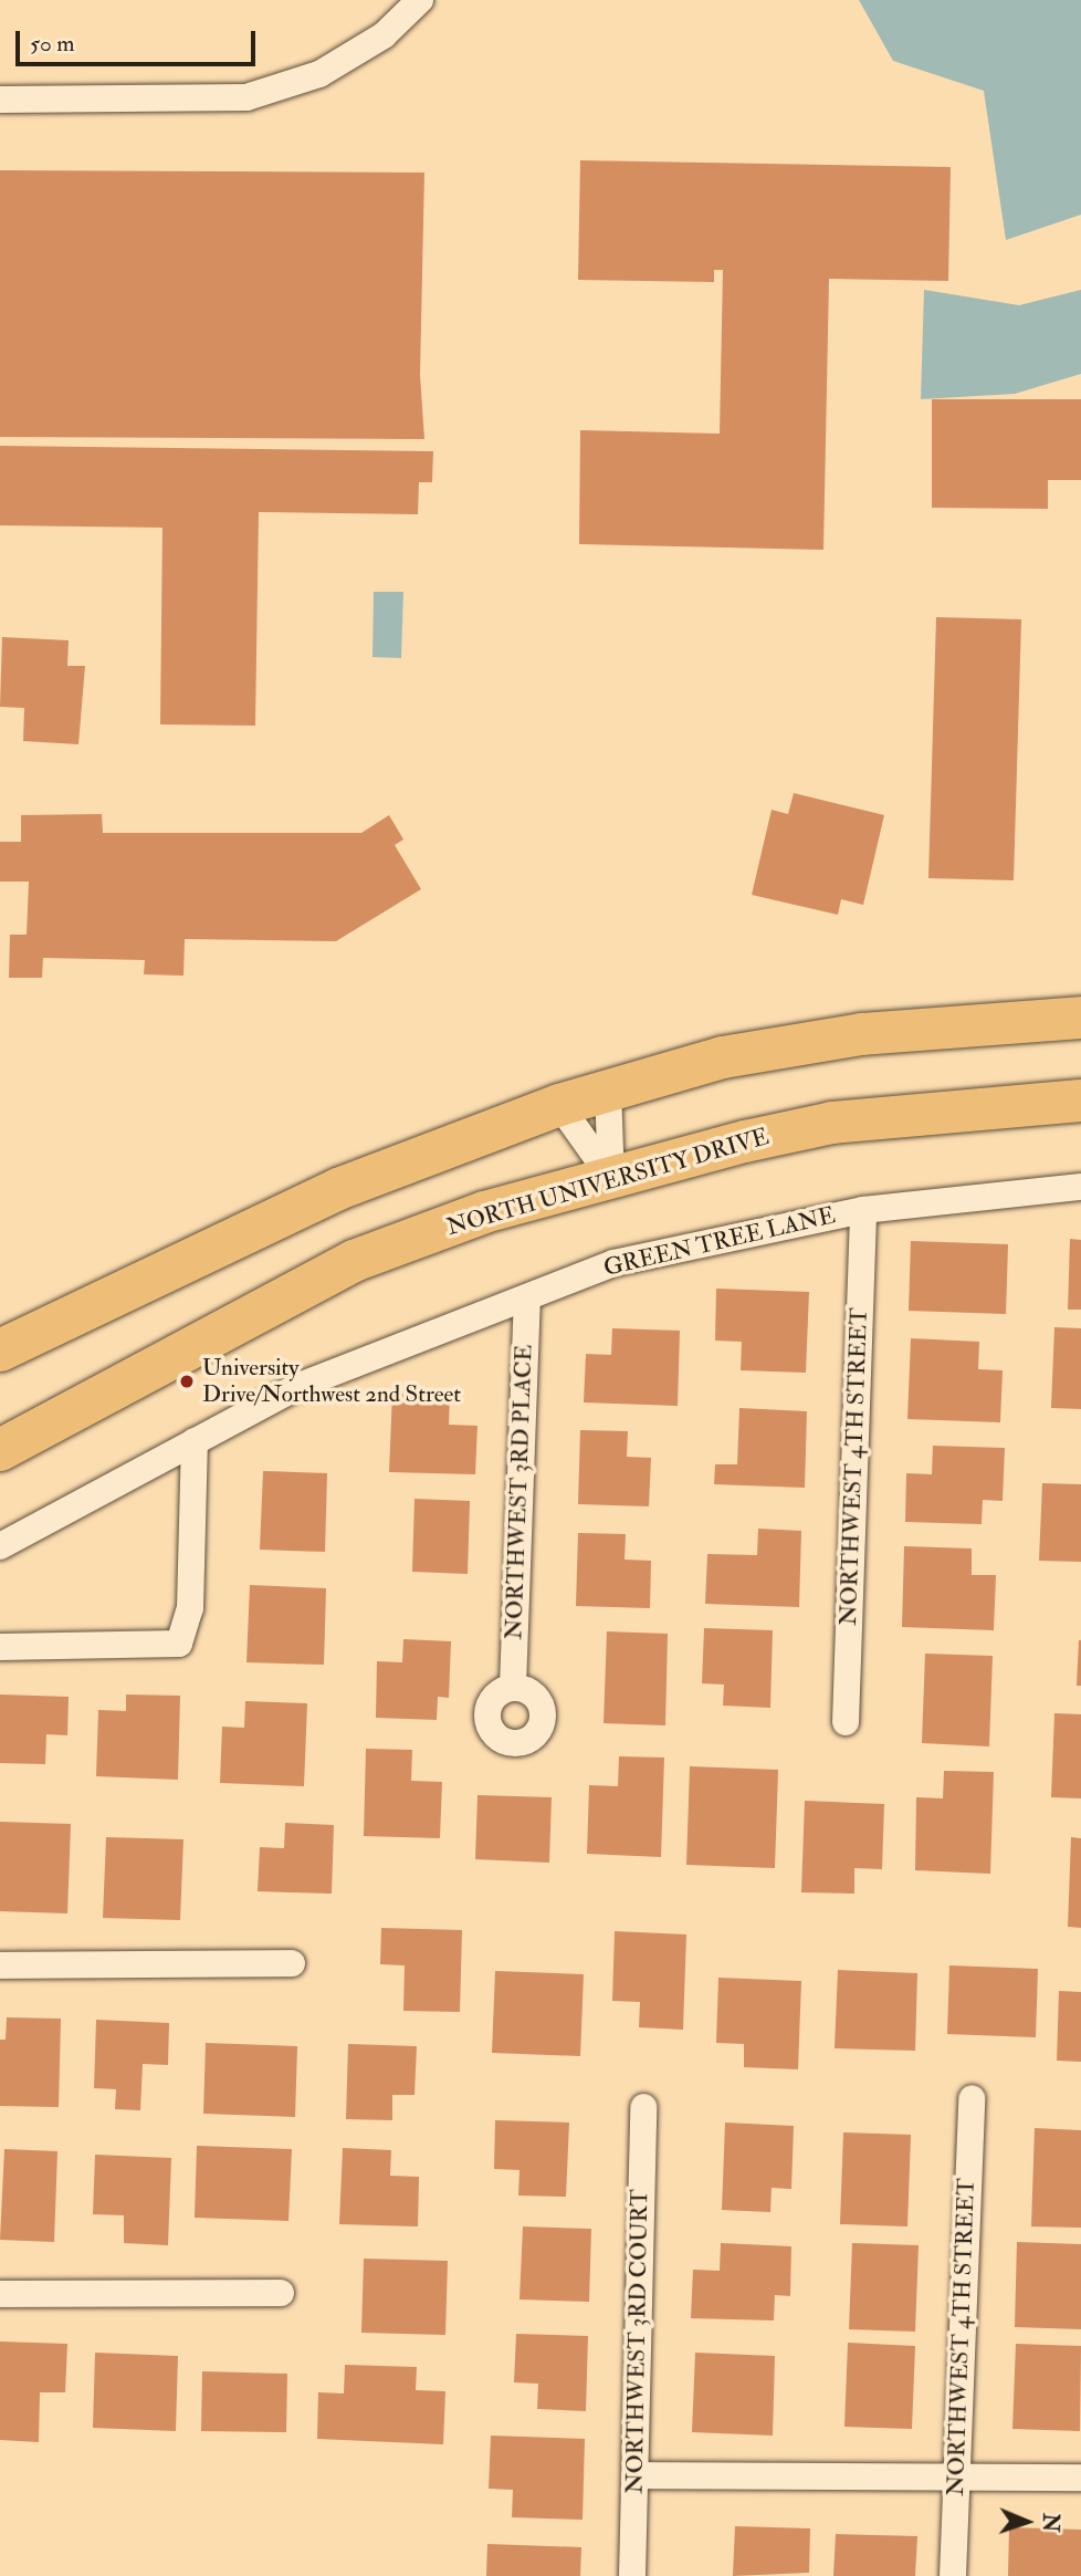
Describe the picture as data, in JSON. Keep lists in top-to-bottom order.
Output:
{
  "streets": {
    "main road": ["NORTH UNIVERSITY DRIVE"],
    "street": [
      "GREEN TREE LANE",
      "NORTHWEST 4TH STREET",
      "NORTHWEST 3RD PLACE",
      "NORTHWEST 3RD COURT"
    ]
  },
  "crossings": [
    ["GREEN TREE LANE", "NORTHWEST 4TH STREET"],
    ["GREEN TREE LANE", "NORTHWEST 3RD PLACE"]
  ],
  "places": ["University Drive/Northwest 2nd Street"],
  "scale_bar": "50 m",
  "north": "right"
}
